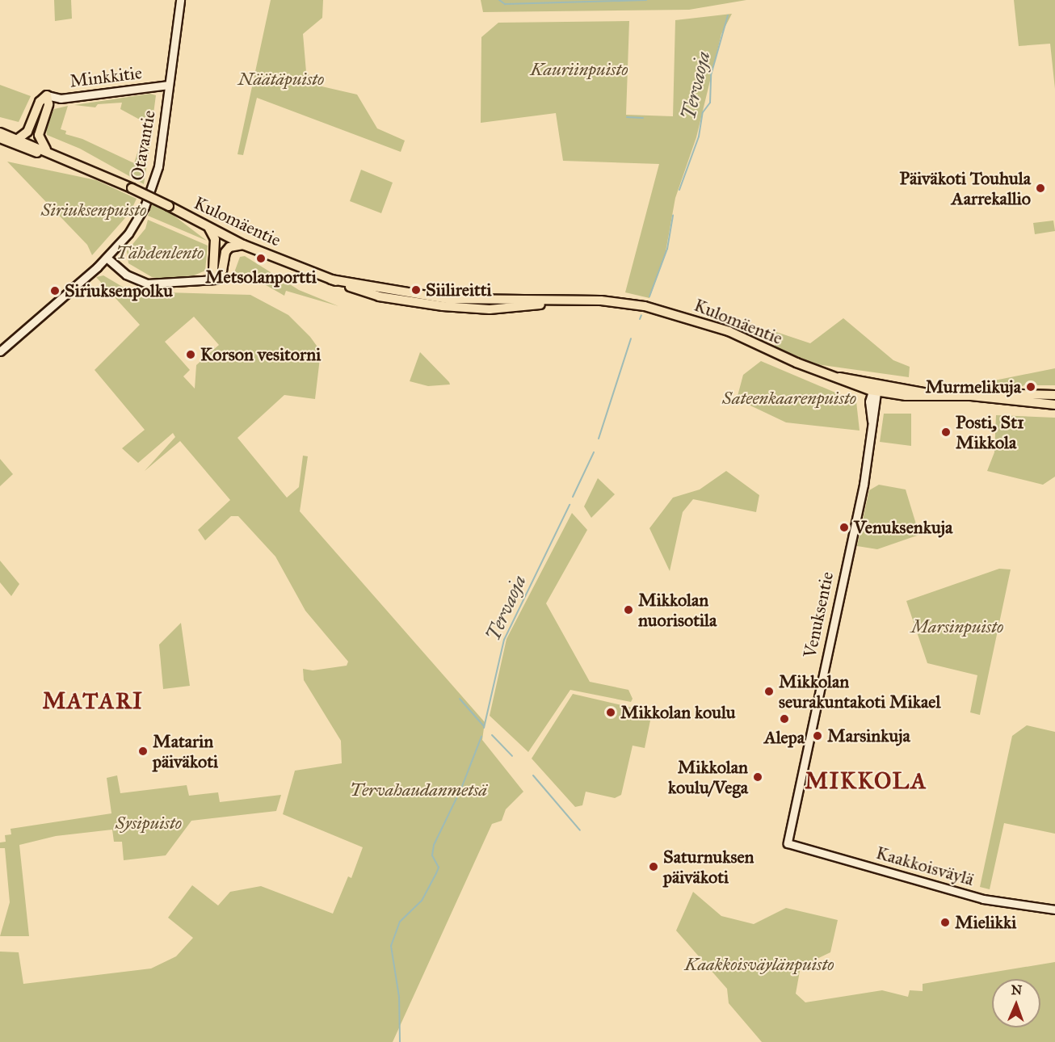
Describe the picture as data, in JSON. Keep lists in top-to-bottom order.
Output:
{
  "streets": {
    "main road": ["Kulomäentie"],
    "street": [
      "Minkkitie",
      "Otavantie",
      "Venuksentie",
      "Kaakkoisväylä"
    ]
  },
  "crossings": [
    ["Minkkitie", "Otavantie"],
    ["Kulomäentie", "Venuksentie"],
    ["Venuksentie", "Kaakkoisväylä"]
  ],
  "districts": ["MATARI", "MIKKOLA"],
  "water": ["Tervaoja"],
  "parks": [
    "Kauriinpuisto",
    "Näätäpuisto",
    "Siriuksenpuisto",
    "Tähdenlento",
    "Sateenkaarenpuisto",
    "Marsinpuisto",
    "Tervahaudanmetsä",
    "Sysipuisto",
    "Kaakkoisväylänpuisto"
  ],
  "places": [
    "Päiväkoti Touhula Aarrekallio",
    "Metsolanportti",
    "Siilireitti",
    "Siriuksenpolku",
    "Korson vesitorni",
    "Murmelikuja",
    "Posti, St1 Mikkola",
    "Venuksenkuja",
    "Mikkolan nuorisotila",
    "Mikkolan seurakuntakoti Mikael",
    "Mikkolan koulu",
    "Alepa",
    "Marsinkuja",
    "Matarin päiväkoti",
    "Mikkolan koulu/Vega",
    "Saturnuksen päiväkoti",
    "Mielikki"
  ],
  "north": "top"
}
